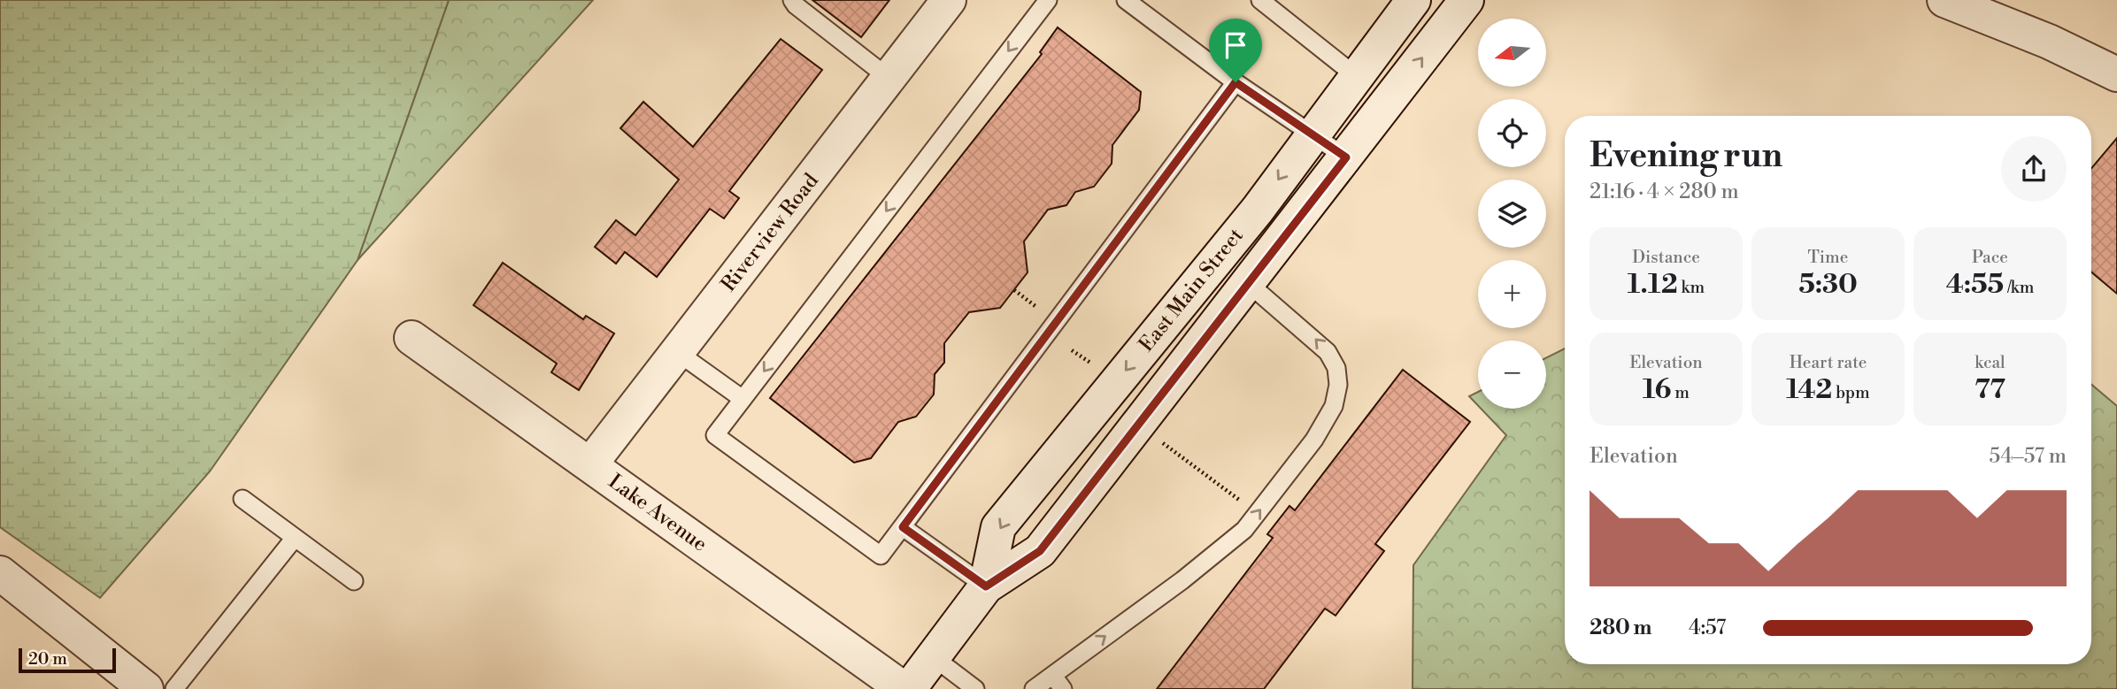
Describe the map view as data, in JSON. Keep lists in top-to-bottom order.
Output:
{
  "streets": {
    "main road": ["Riverview Road", "East Main Street", "Lake Avenue"]
  },
  "crossings": [
    ["Riverview Road", "Lake Avenue"]
  ],
  "scale_bar": "20 m",
  "north": "left",
  "page": {
    "map_buttons": ["+", "−"],
    "heading": ["Evening run", "21:16 · 4 × 280 m"],
    "stats": [
      ["Distance", "1.12 km"],
      ["Time", "5:30"],
      ["Pace", "4:55 /km"],
      ["Elevation", "16 m"],
      ["Heart rate", "142 bpm"],
      ["kcal", "77"]
    ],
    "chart": ["Elevation", "54–57 m"],
    "list": [
      {
        "name": "280 m",
        "note": "4:57"
      }
    ],
    "scale": "20 m"
  }
}
